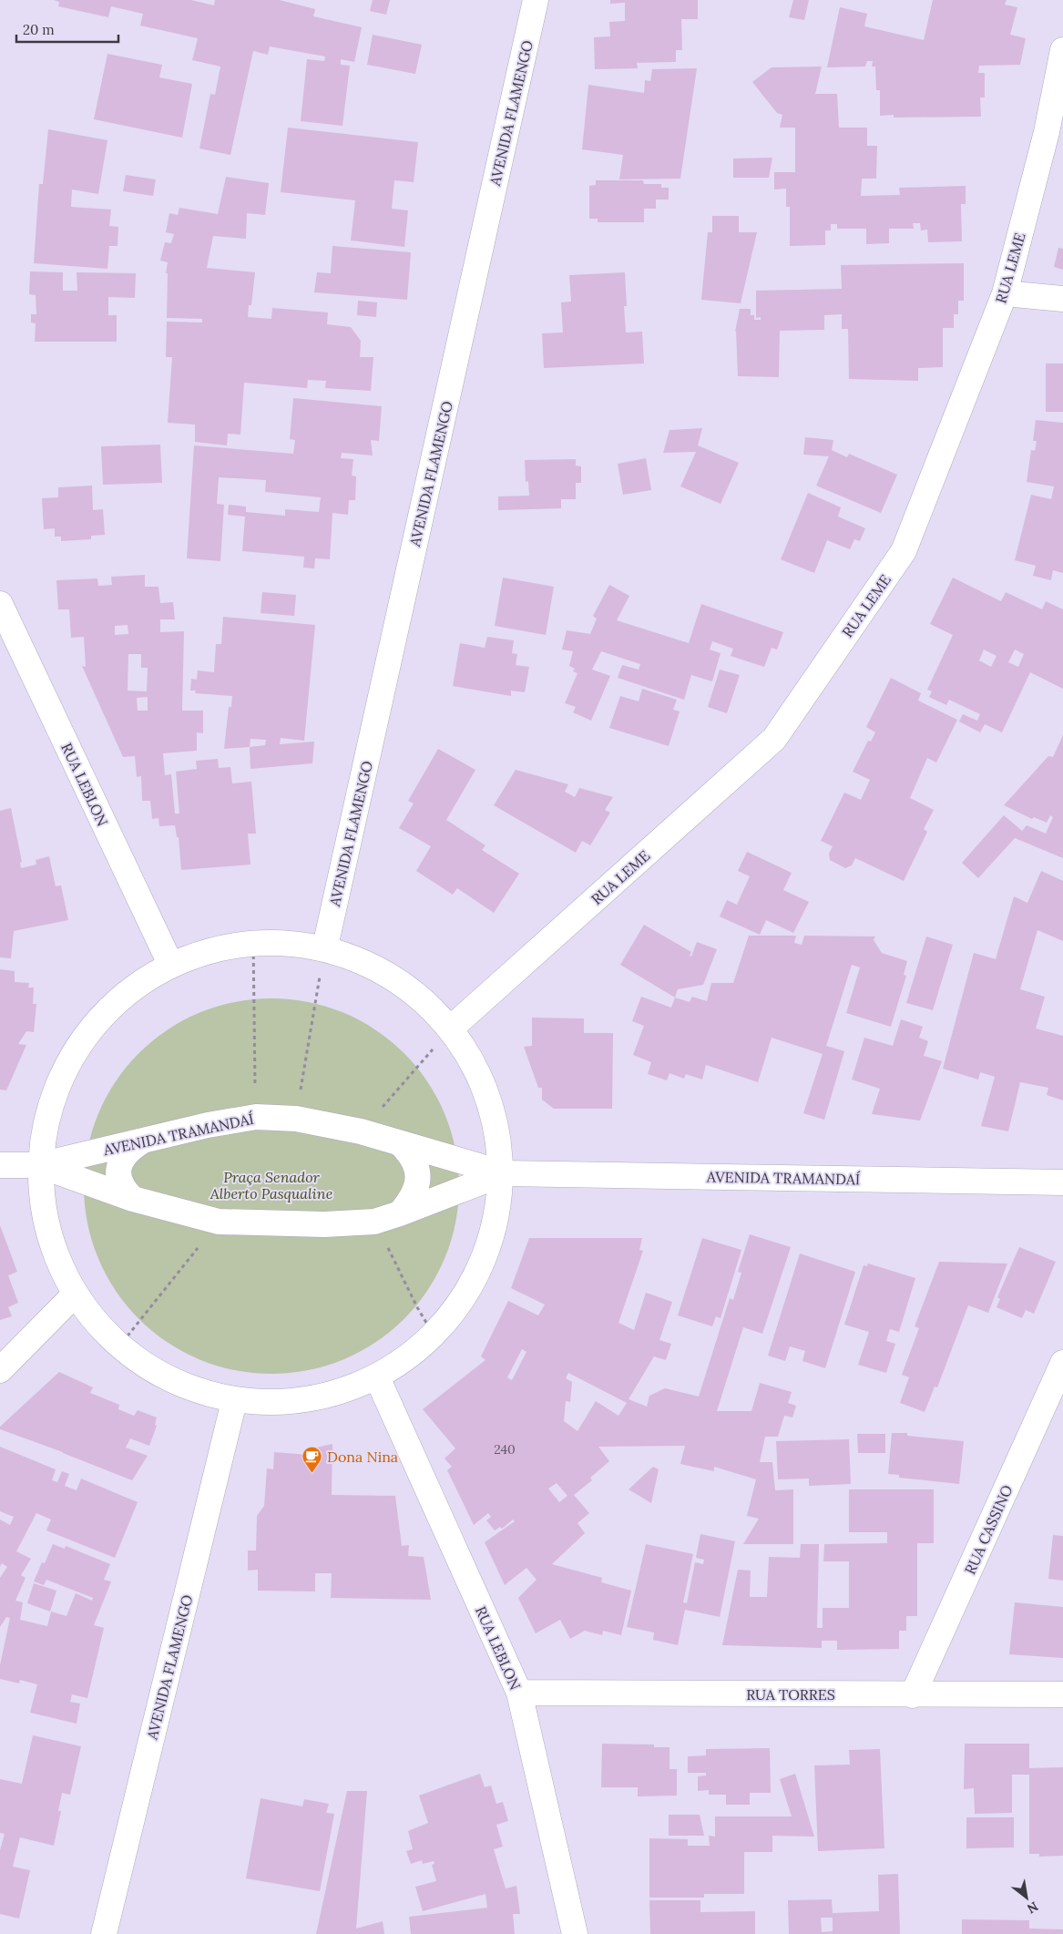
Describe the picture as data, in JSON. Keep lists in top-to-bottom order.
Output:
{
  "streets": {
    "street": [
      "AVENIDA FLAMENGO",
      "RUA LEME",
      "RUA LEBLON",
      "AVENIDA TRAMANDAÍ",
      "RUA CASSINO",
      "RUA TORRES"
    ]
  },
  "crossings": [
    ["RUA LEBLON", "RUA TORRES"],
    ["RUA CASSINO", "RUA TORRES"]
  ],
  "parks": ["Praça Senador Alberto Pasqualine"],
  "places": {
    "cafe": ["Dona Nina"]
  },
  "house_numbers": ["240"],
  "scale_bar": "20 m",
  "north": "bottom right"
}
